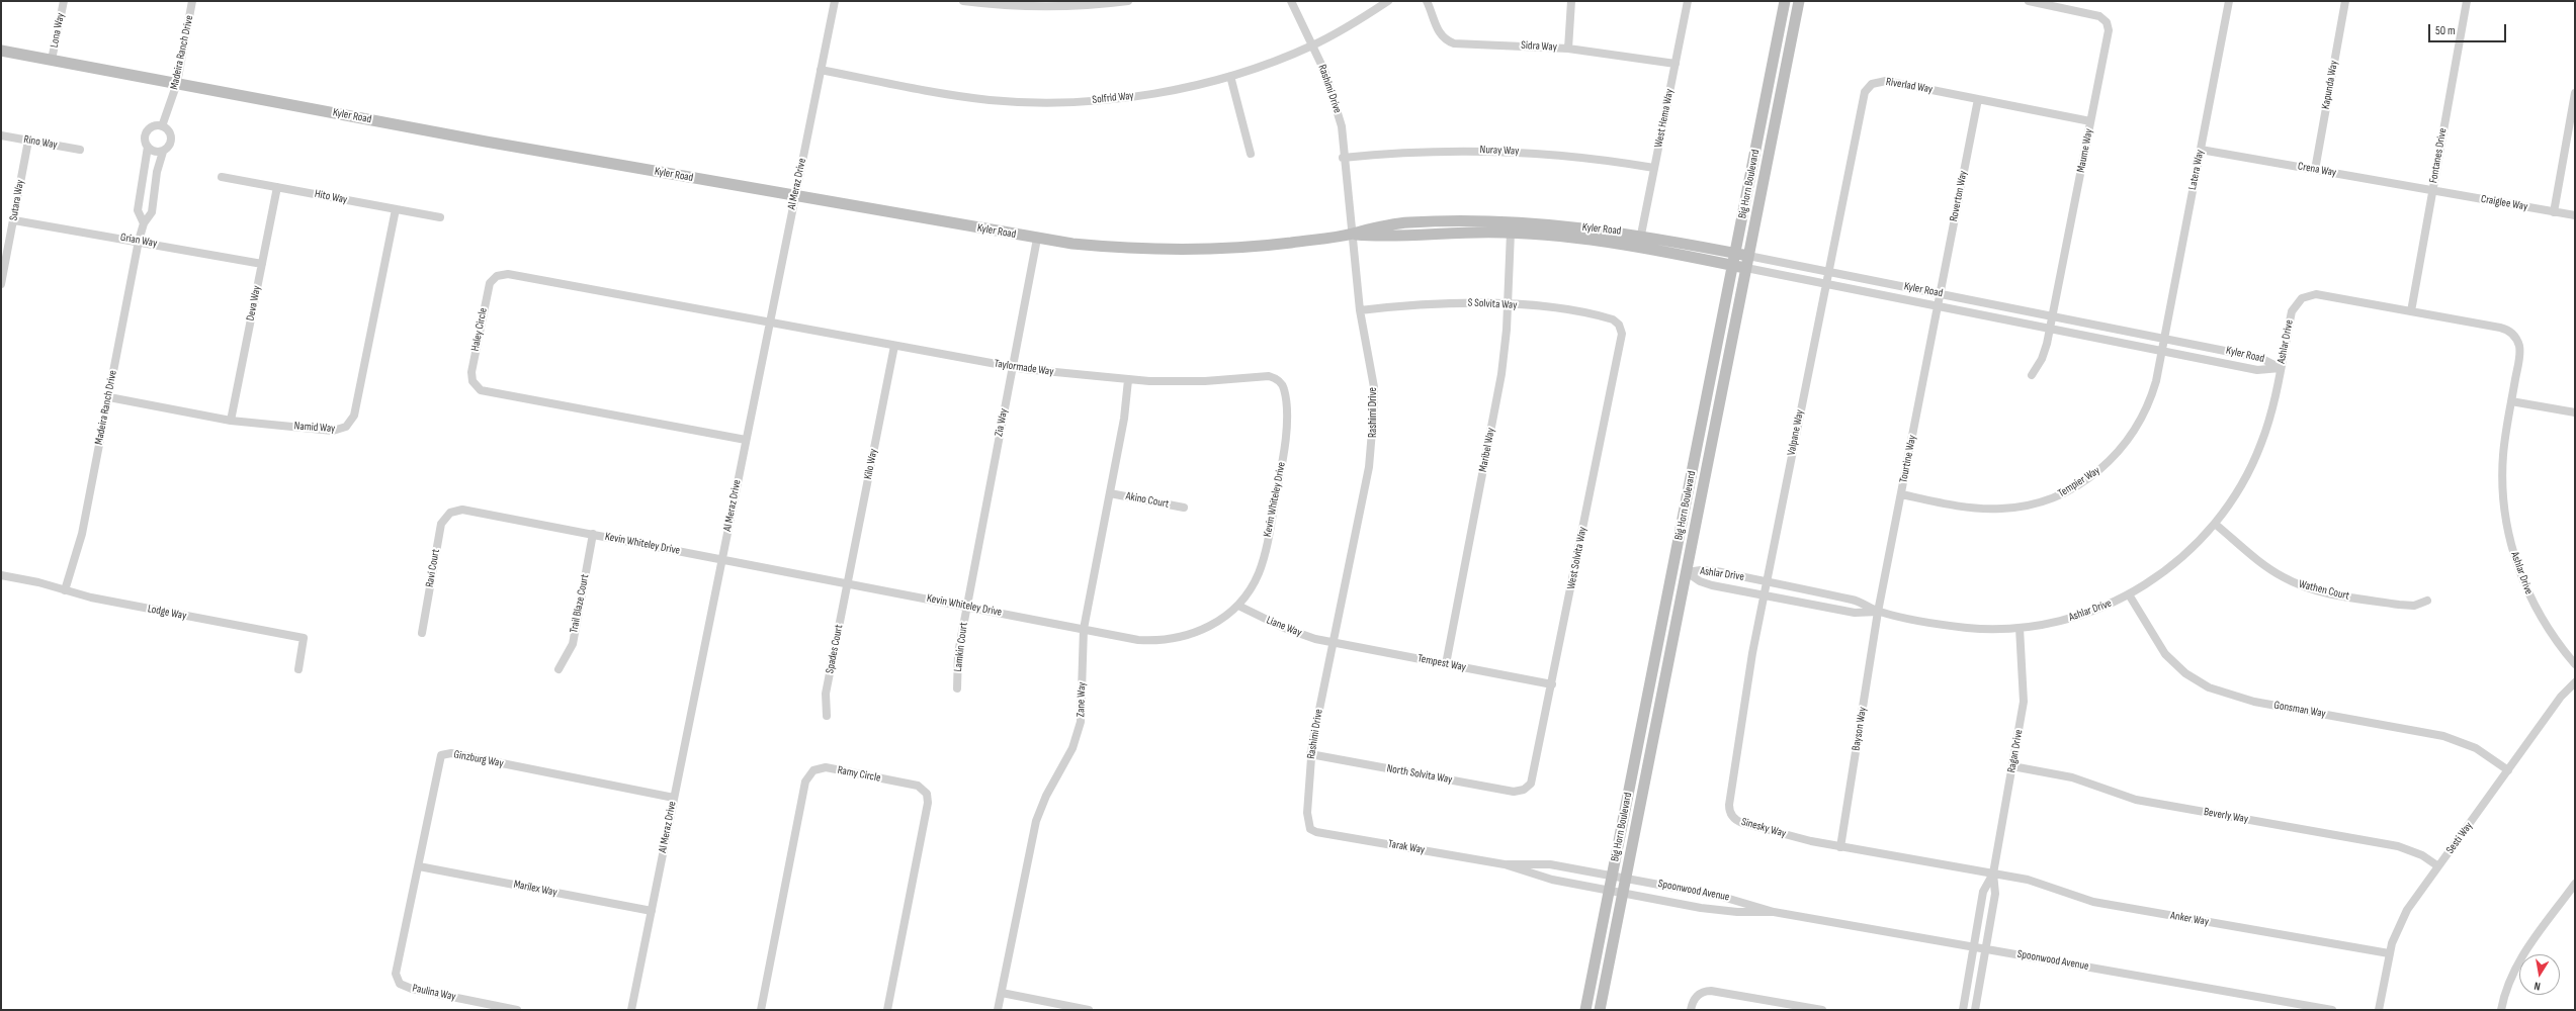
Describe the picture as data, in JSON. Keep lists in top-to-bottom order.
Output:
{
  "streets": {
    "street": [
      "Lona Way",
      "Sidra Way",
      "Madeira Ranch Drive",
      "Kapunda Way",
      "Riverlad Way",
      "Rashimi Drive",
      "Solfrid Way",
      "Kyler Road",
      "West Hema Way",
      "Rino Way",
      "Nuray Way",
      "Maume Way",
      "Fontanes Drive",
      "Latera Way",
      "Crena Way",
      "Al Meraz Drive",
      "Big Horn Boulevard",
      "Roverton Way",
      "Hito Way",
      "Sutara Way",
      "Craiglee Way",
      "Grian Way",
      "Deva Way",
      "S Solvita Way",
      "Haley Circle",
      "Ashlar Drive",
      "Taylormade Way",
      "Zia Way",
      "Namid Way",
      "Valpane Way",
      "Maribel Way",
      "Tourtine Way",
      "Kilo Way",
      "Tempier Way",
      "Kevin Whiteley Drive",
      "Akino Court",
      "West Solvita Way",
      "Ravi Court",
      "Wathen Court",
      "Trail Blaze Court",
      "Lodge Way",
      "Liane Way",
      "Lamkin Court",
      "Spades Court",
      "Tempest Way",
      "Zane Way",
      "Gonsman Way",
      "Bayson Way",
      "Ragan Drive",
      "Ginzburg Way",
      "Ramy Circle",
      "North Solvita Way",
      "Beverly Way",
      "Sinesky Way",
      "Sesti Way",
      "Tarak Way",
      "Marilex Way",
      "Spoonwood Avenue",
      "Anker Way",
      "Paulina Way"
    ]
  },
  "crossings": [
    ["Lona Way", "Kyler Road"],
    ["Sidra Way", "West Hema Way"],
    ["Madeira Ranch Drive", "Kyler Road"],
    ["Madeira Ranch Drive", "Grian Way"],
    ["Madeira Ranch Drive", "Namid Way"],
    ["Madeira Ranch Drive", "Lodge Way"],
    ["Kapunda Way", "Crena Way"],
    ["Riverlad Way", "Kyler Road"],
    ["Riverlad Way", "Maume Way"],
    ["Riverlad Way", "Roverton Way"],
    ["Riverlad Way", "Valpane Way"],
    ["Rashimi Drive", "Solfrid Way"],
    ["Rashimi Drive", "Kyler Road"],
    ["Rashimi Drive", "Nuray Way"],
    ["Rashimi Drive", "S Solvita Way"],
    ["Rashimi Drive", "Liane Way"],
    ["Rashimi Drive", "Tempest Way"],
    ["Rashimi Drive", "North Solvita Way"],
    ["Rashimi Drive", "Tarak Way"],
    ["Solfrid Way", "Al Meraz Drive"],
    ["Kyler Road", "West Hema Way"],
    ["Kyler Road", "Maume Way"],
    ["Kyler Road", "Latera Way"],
    ["Kyler Road", "Al Meraz Drive"],
    ["Kyler Road", "Big Horn Boulevard"],
    ["Kyler Road", "Roverton Way"],
    ["Kyler Road", "Ashlar Drive"],
    ["Kyler Road", "Zia Way"],
    ["Kyler Road", "Valpane Way"],
    ["Kyler Road", "Maribel Way"],
    ["Kyler Road", "Tourtine Way"],
    ["Kyler Road", "Tempier Way"],
    ["West Hema Way", "Nuray Way"],
    ["Rino Way", "Sutara Way"],
    ["Fontanes Drive", "Crena Way"],
    ["Fontanes Drive", "Craiglee Way"],
    ["Fontanes Drive", "Ashlar Drive"],
    ["Latera Way", "Crena Way"],
    ["Latera Way", "Tempier Way"],
    ["Crena Way", "Craiglee Way"],
    ["Al Meraz Drive", "Haley Circle"],
    ["Al Meraz Drive", "Taylormade Way"],
    ["Al Meraz Drive", "Kevin Whiteley Drive"],
    ["Al Meraz Drive", "Ginzburg Way"],
    ["Al Meraz Drive", "Marilex Way"],
    ["Big Horn Boulevard", "Ashlar Drive"],
    ["Big Horn Boulevard", "Tarak Way"],
    ["Big Horn Boulevard", "Spoonwood Avenue"],
    ["Roverton Way", "Tourtine Way"],
    ["Hito Way", "Deva Way"],
    ["Hito Way", "Namid Way"],
    ["Sutara Way", "Grian Way"],
    ["Grian Way", "Deva Way"],
    ["Deva Way", "Namid Way"],
    ["S Solvita Way", "Maribel Way"],
    ["S Solvita Way", "West Solvita Way"],
    ["Haley Circle", "Taylormade Way"],
    ["Ashlar Drive", "Valpane Way"],
    ["Ashlar Drive", "Tourtine Way"],
    ["Ashlar Drive", "Wathen Court"],
    ["Ashlar Drive", "Gonsman Way"],
    ["Ashlar Drive", "Bayson Way"],
    ["Ashlar Drive", "Ragan Drive"],
    ["Ashlar Drive", "Sinesky Way"],
    ["Taylormade Way", "Zia Way"],
    ["Taylormade Way", "Kilo Way"],
    ["Taylormade Way", "Kevin Whiteley Drive"],
    ["Taylormade Way", "Zane Way"],
    ["Zia Way", "Kevin Whiteley Drive"],
    ["Zia Way", "Lamkin Court"],
    ["Valpane Way", "Sinesky Way"],
    ["Maribel Way", "Tempest Way"],
    ["Tourtine Way", "Tempier Way"],
    ["Tourtine Way", "Bayson Way"],
    ["Kilo Way", "Kevin Whiteley Drive"],
    ["Kilo Way", "Spades Court"],
    ["Kevin Whiteley Drive", "Ravi Court"],
    ["Kevin Whiteley Drive", "Trail Blaze Court"],
    ["Kevin Whiteley Drive", "Liane Way"],
    ["Kevin Whiteley Drive", "Lamkin Court"],
    ["Kevin Whiteley Drive", "Spades Court"],
    ["Kevin Whiteley Drive", "Zane Way"],
    ["Akino Court", "Zane Way"],
    ["West Solvita Way", "Tempest Way"],
    ["West Solvita Way", "North Solvita Way"],
    ["Liane Way", "Tempest Way"],
    ["Gonsman Way", "Sesti Way"],
    ["Bayson Way", "Sinesky Way"],
    ["Ragan Drive", "Beverly Way"],
    ["Ragan Drive", "Sinesky Way"],
    ["Ragan Drive", "Spoonwood Avenue"],
    ["Ragan Drive", "Anker Way"],
    ["Ginzburg Way", "Marilex Way"],
    ["Ginzburg Way", "Paulina Way"],
    ["Beverly Way", "Sesti Way"],
    ["Sinesky Way", "Anker Way"],
    ["Sesti Way", "Anker Way"],
    ["Tarak Way", "Spoonwood Avenue"]
  ],
  "scale_bar": "50 m",
  "north": "bottom"
}
